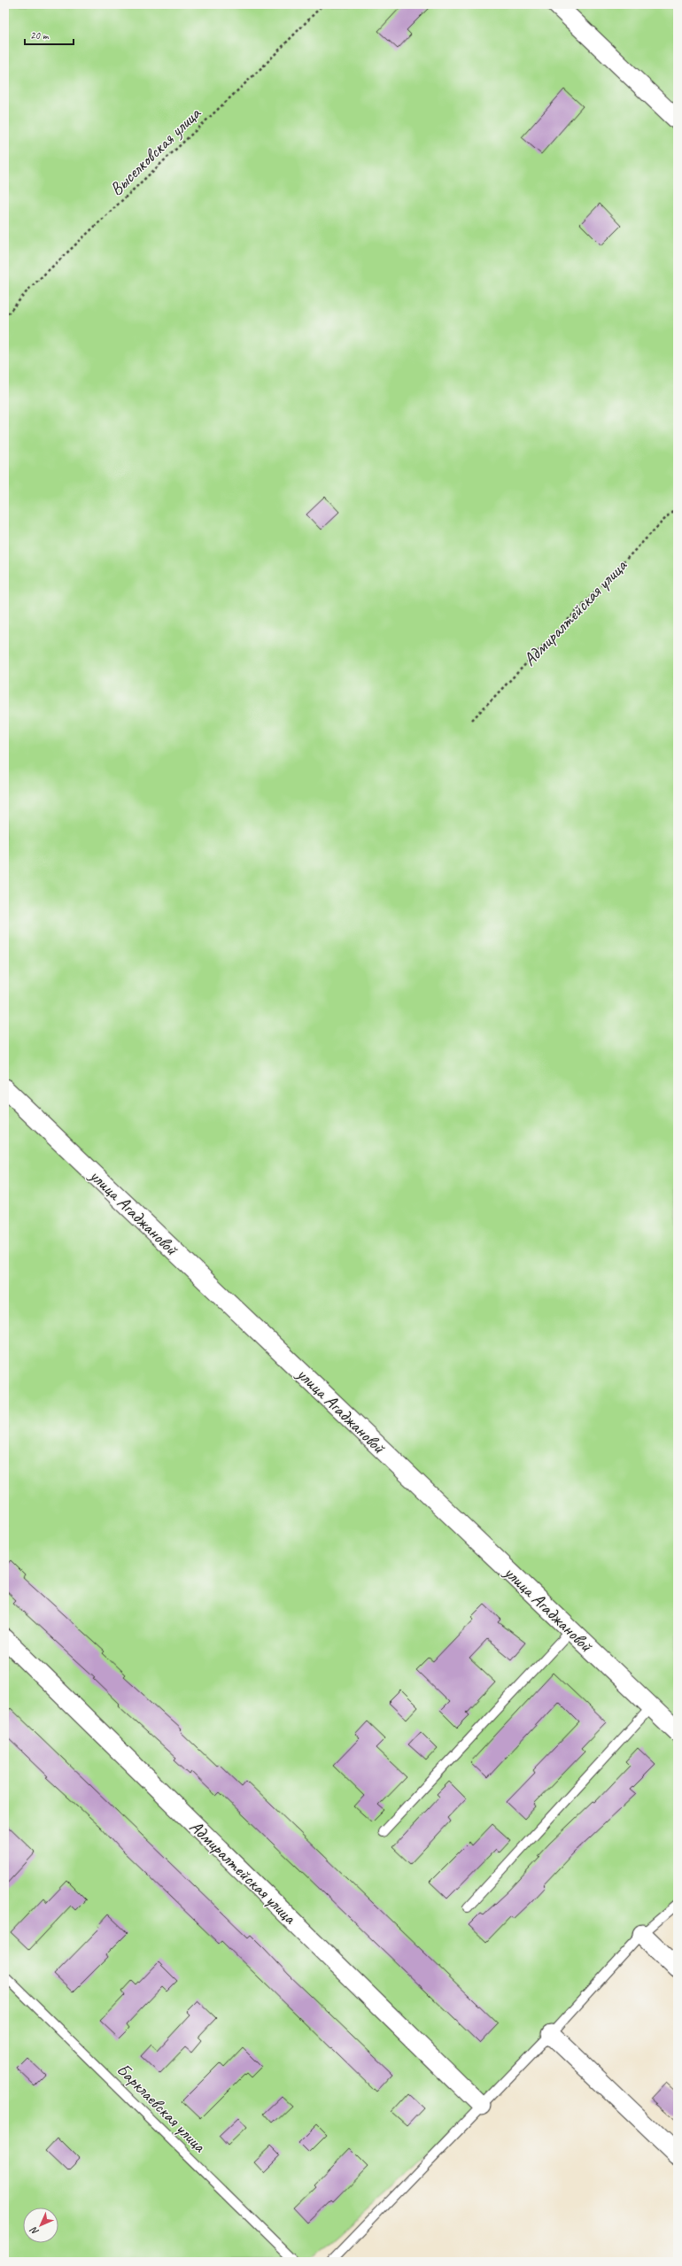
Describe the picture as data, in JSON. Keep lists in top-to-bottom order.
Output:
{
  "streets": {
    "street": ["Адмиралтейская улица", "улица Агаджановой"],
    "lane": ["Барклаевская улица"],
    "path": ["Выселковская улица"]
  },
  "scale_bar": "20 m",
  "north": "bottom left"
}
